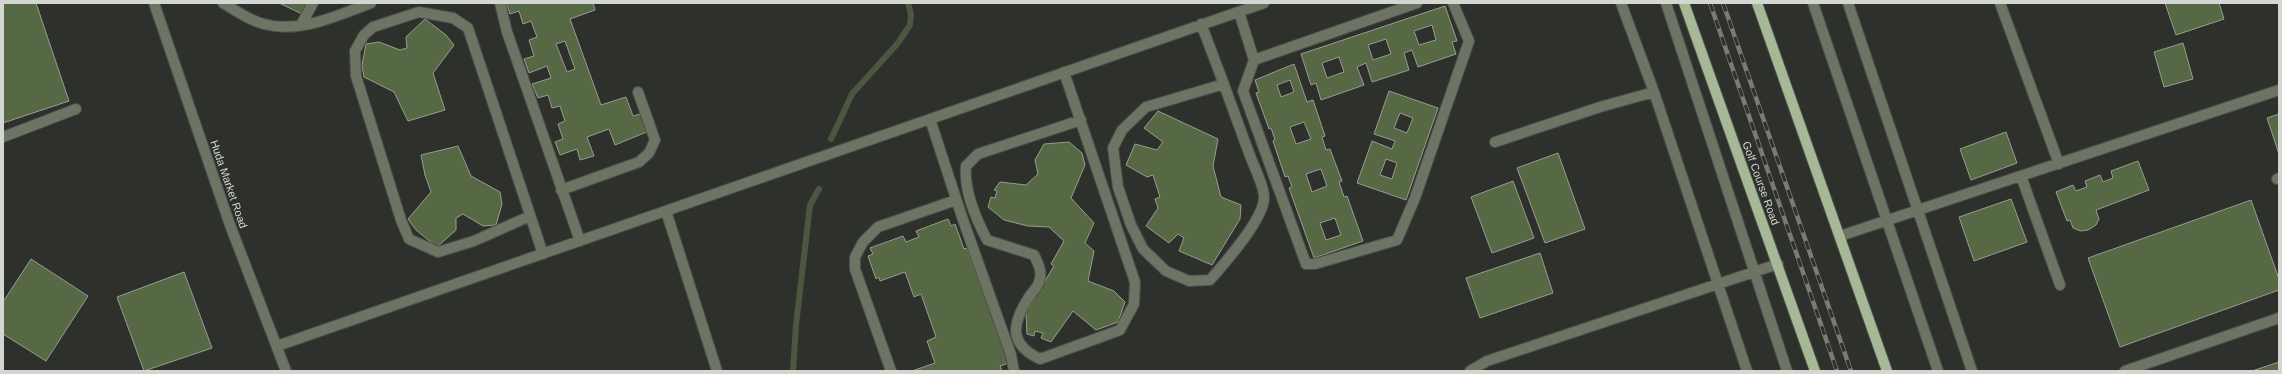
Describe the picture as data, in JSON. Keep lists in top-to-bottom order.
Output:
{
  "streets": {
    "main road": ["Golf Course Road"],
    "street": ["Huda Market Road"]
  }
}
